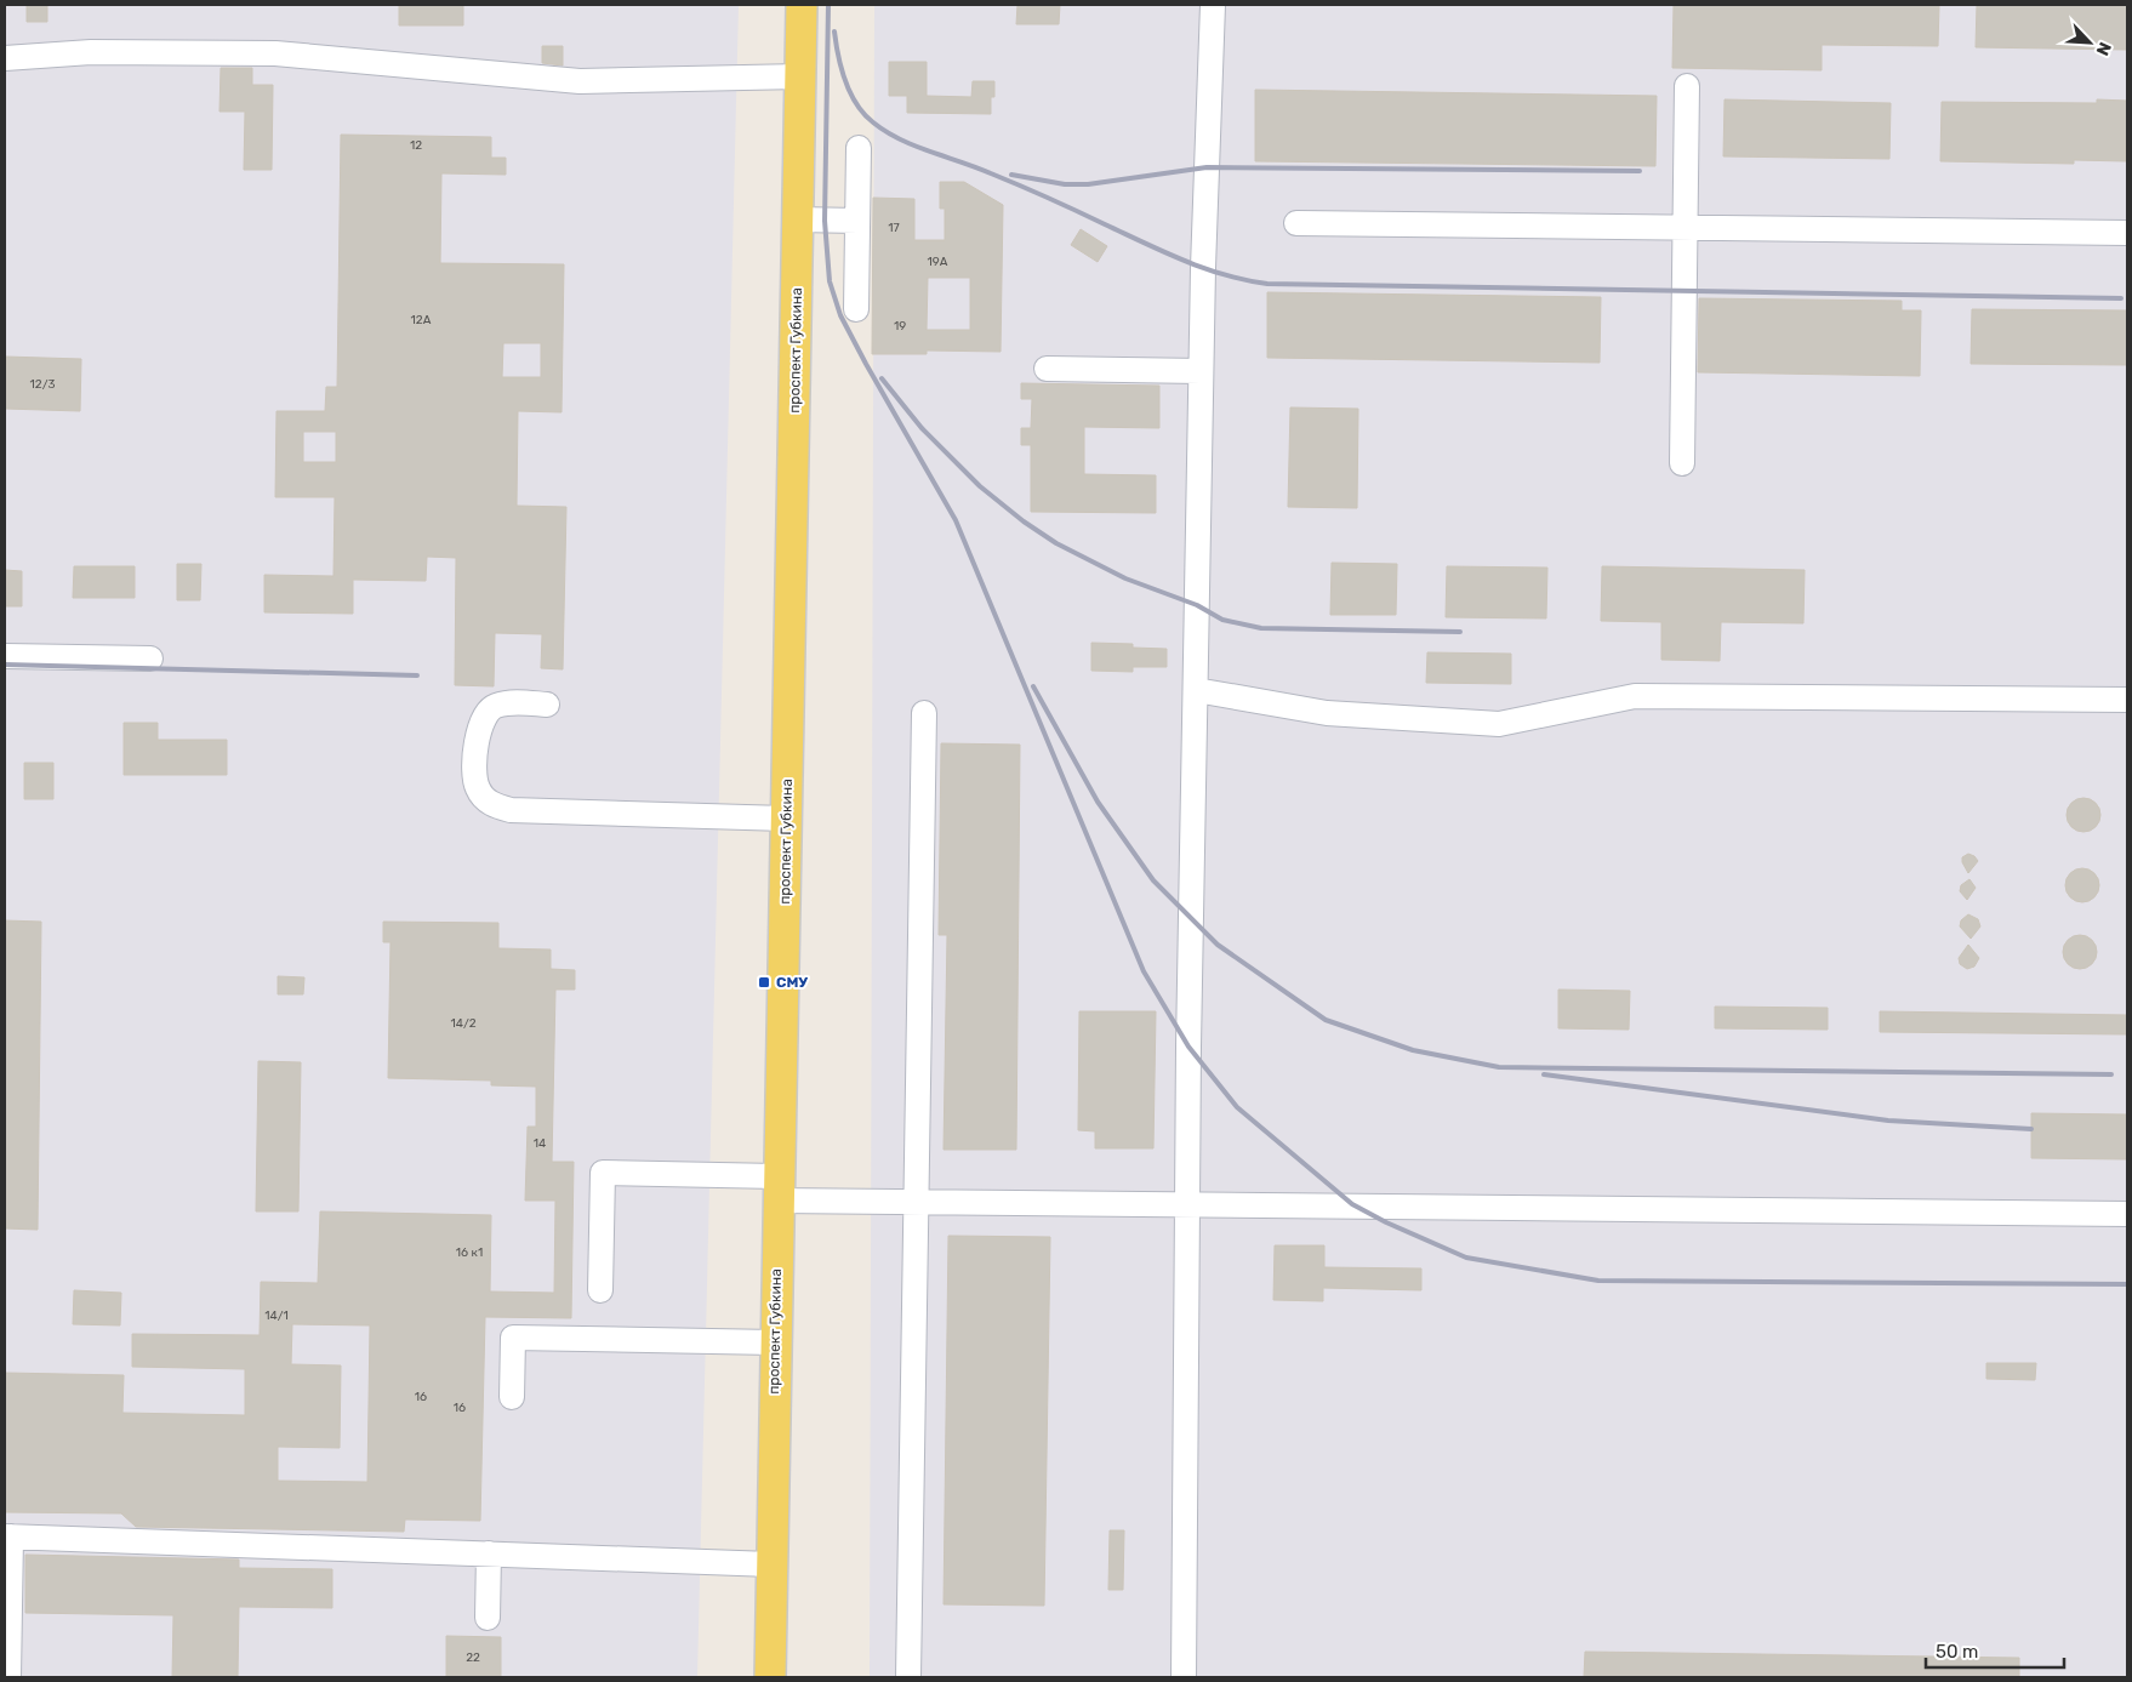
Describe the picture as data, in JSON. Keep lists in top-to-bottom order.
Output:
{
  "streets": {
    "main road": ["проспект Губкина"]
  },
  "places": {
    "transit": ["СМУ"]
  },
  "house_numbers": [
    "12",
    "17",
    "19А",
    "12А",
    "19",
    "12/3",
    "14/2",
    "14",
    "16 к1",
    "14/1",
    "16",
    "16",
    "22"
  ],
  "scale_bar": "50 m",
  "north": "bottom right"
}
